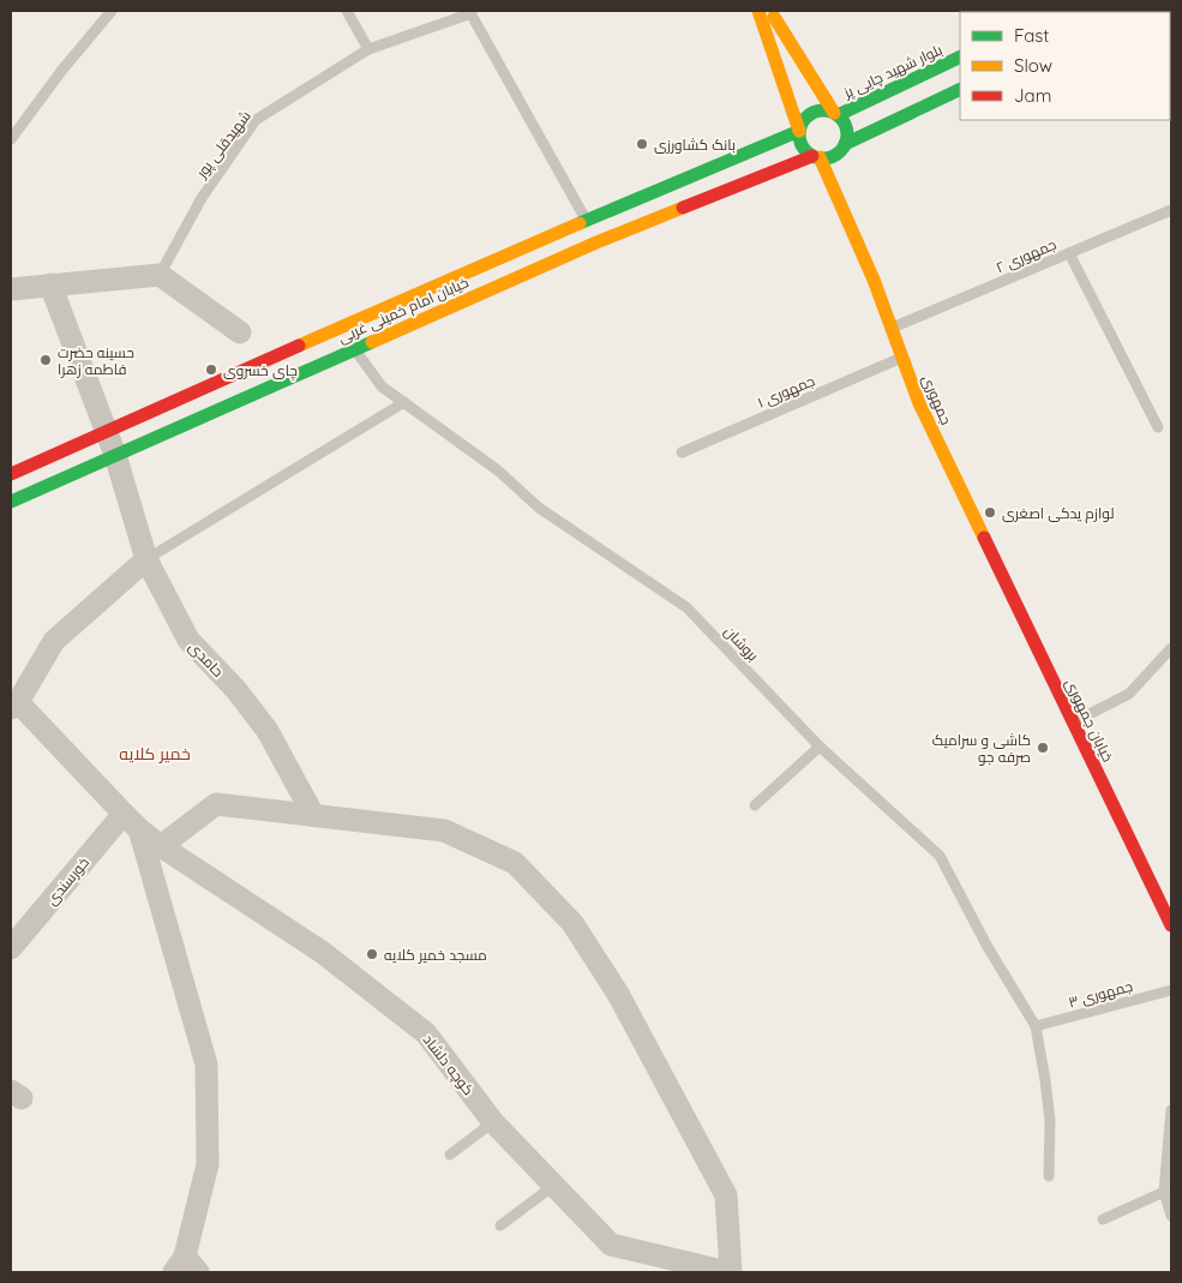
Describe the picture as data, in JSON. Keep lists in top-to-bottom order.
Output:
{
  "streets": {
    "main road": [
      "بلوار شهید چایی پز",
      "خیابان امام خمینی غربی",
      "جمهوری",
      "خیابان جمهوری"
    ],
    "street": ["حامدی", "خورسندی", "کوچه دلشاد"],
    "lane": [
      "شهیدقلی پور",
      "جمهوری ۲",
      "جمهوری ۱",
      "بروشان",
      "جمهوری ۳"
    ]
  },
  "crossings": [
    ["بلوار شهید چایی پز", "خیابان امام خمینی غربی"],
    ["بلوار شهید چایی پز", "جمهوری"],
    ["جمهوری ۲", "جمهوری"],
    ["خیابان امام خمینی غربی", "جمهوری"],
    ["خیابان امام خمینی غربی", "بروشان"],
    ["خیابان امام خمینی غربی", "حامدی"],
    ["جمهوری ۱", "جمهوری"],
    ["جمهوری", "خیابان جمهوری"],
    ["بروشان", "جمهوری ۳"],
    ["خورسندی", "کوچه دلشاد"]
  ],
  "districts": ["خمیر کلایه"],
  "places": [
    "بانک کشاورزی",
    "حسینه حضرت فاطمه زهرا",
    "چای خسروی",
    "لوازم یدکی اصغری",
    "کاشی و سرامیک صرفه جو",
    "مسجد خمیر کلایه"
  ],
  "legend": ["Fast", "Slow", "Jam"]
}
